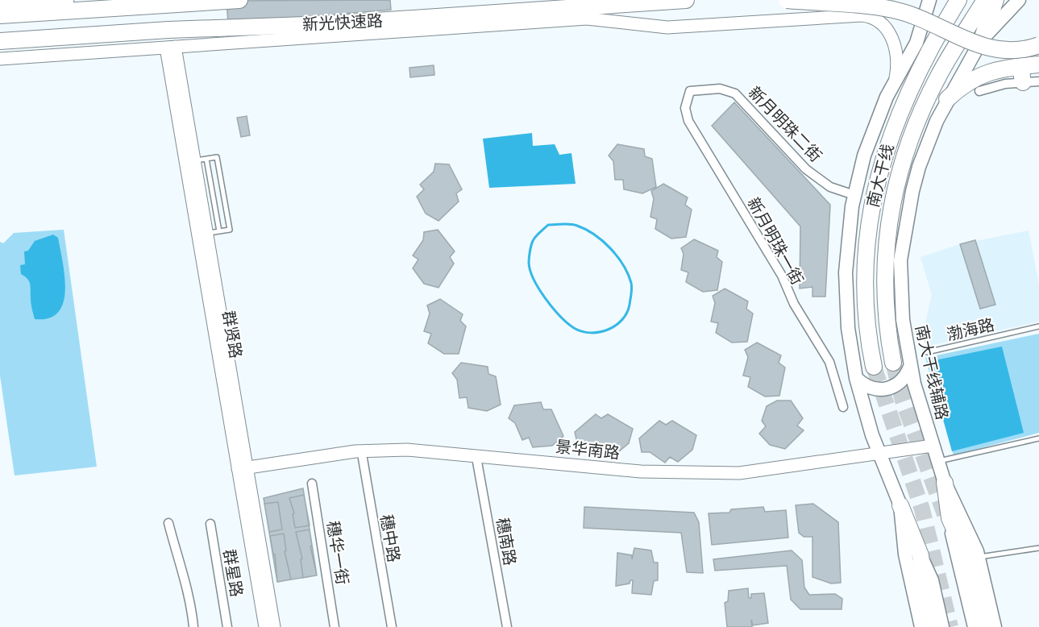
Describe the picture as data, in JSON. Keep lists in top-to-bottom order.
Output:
{
  "streets": {
    "highway": ["新光快速路", "南大干线"],
    "main road": ["群贤路", "南大干线辅路", "景华南路"],
    "street": [
      "新月明珠二街",
      "新月明珠一街",
      "穗中路",
      "穗南路",
      "穗华一街",
      "群星路"
    ],
    "lane": ["渤海路"]
  },
  "crossings": [
    ["新月明珠二街", "新月明珠一街"],
    ["群贤路", "景华南路"],
    ["南大干线辅路", "景华南路"]
  ]
}
